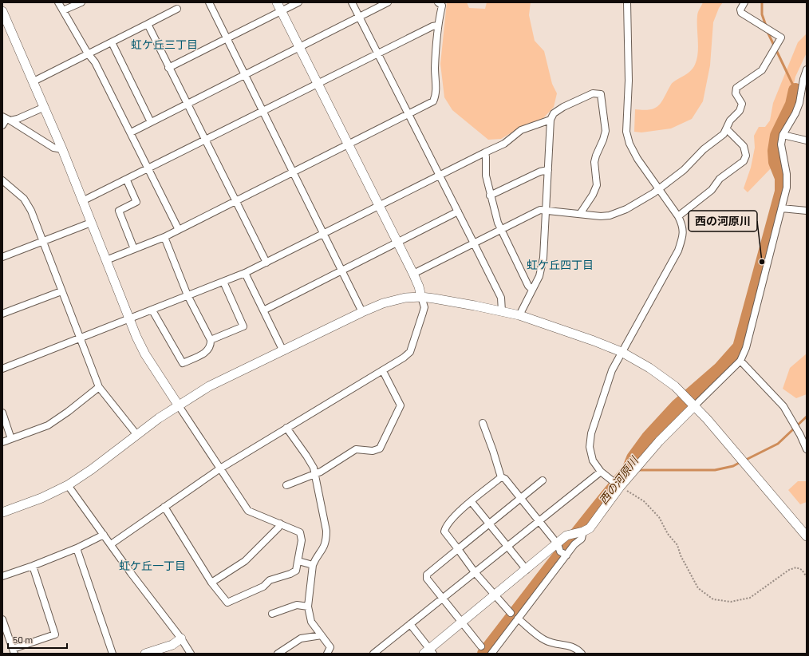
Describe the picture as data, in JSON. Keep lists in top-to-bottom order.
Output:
{
  "districts": ["虹ケ丘三丁目", "虹ケ丘四丁目", "虹ケ丘一丁目"],
  "water": ["西の河原川"],
  "places": ["西の河原川"],
  "scale_bar": "50 m"
}
